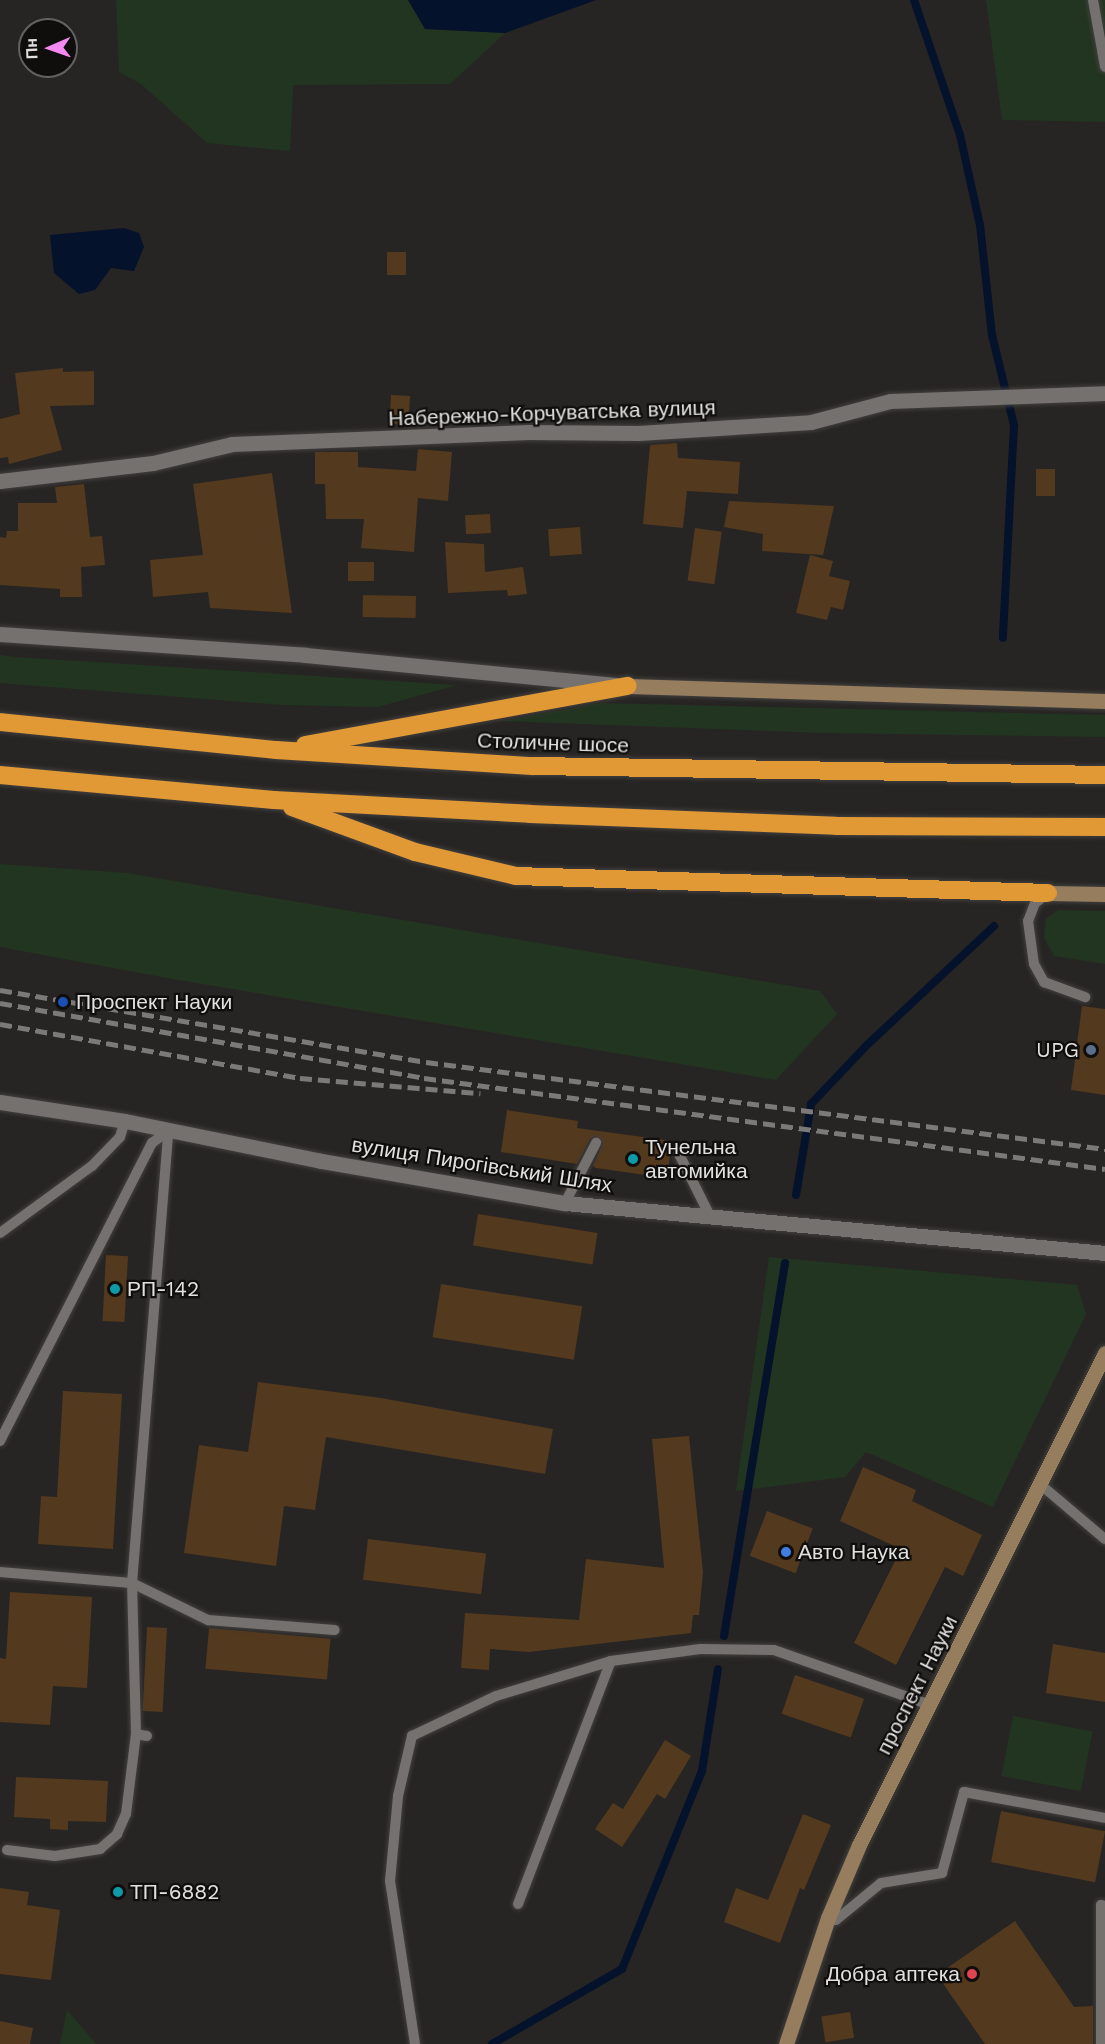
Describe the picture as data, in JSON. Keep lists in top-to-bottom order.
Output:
{
  "streets": {
    "highway": ["Столичне шосе"],
    "main road": ["проспект Науки"],
    "street": ["Набережно-Корчуватська вулиця", "вулиця Пирогівський Шлях"]
  },
  "places": [
    "Проспект Науки",
    "UPG",
    "Тунельна автомийка",
    "РП-142",
    "Авто Наука",
    "ТП-6882",
    "Добра аптека"
  ],
  "north": "left"
}
